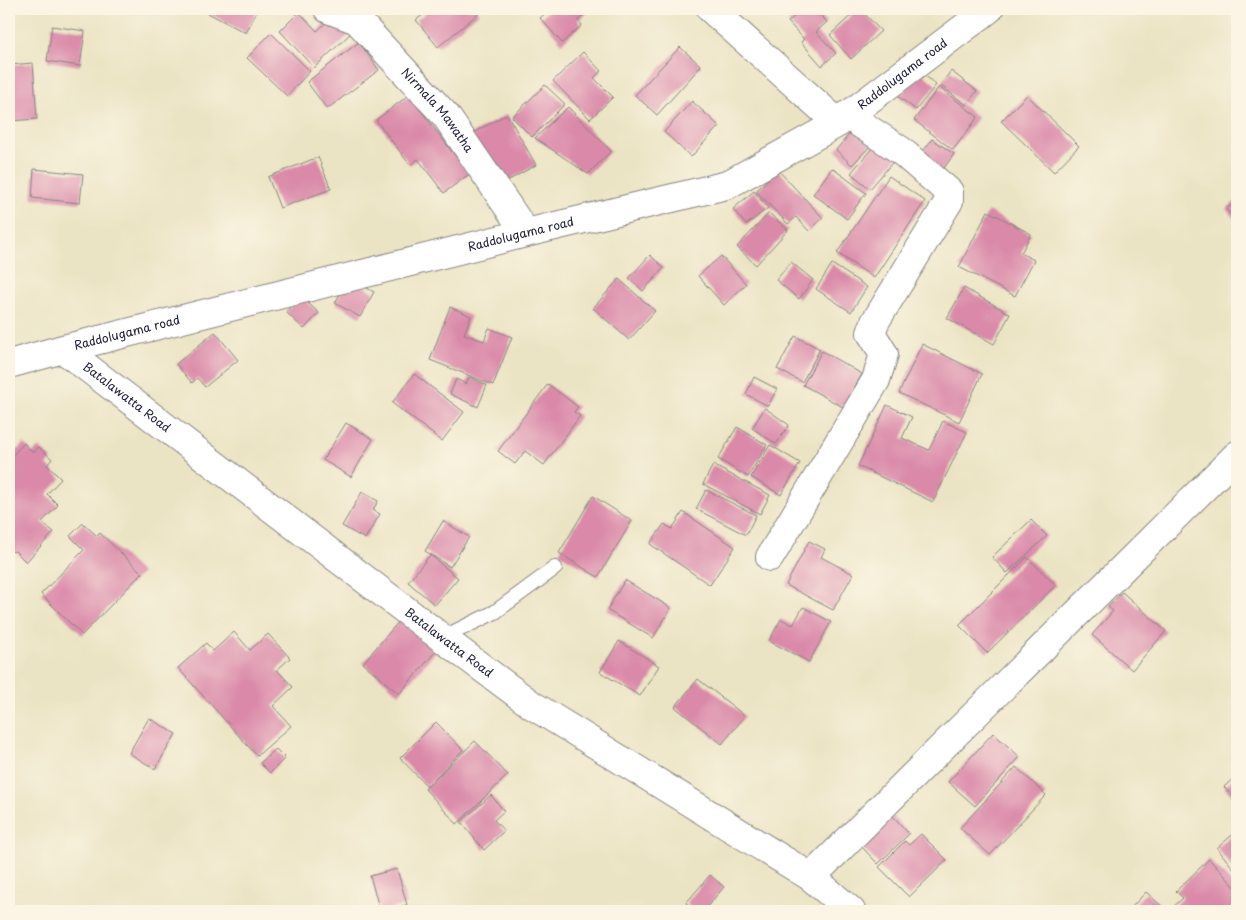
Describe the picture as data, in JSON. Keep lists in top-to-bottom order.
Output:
{
  "streets": {
    "street": ["Raddolugama road", "Nirmala Mawatha", "Batalawatta Road"]
  },
  "crossings": [
    ["Raddolugama road", "Nirmala Mawatha"],
    ["Raddolugama road", "Batalawatta Road"]
  ]
}
